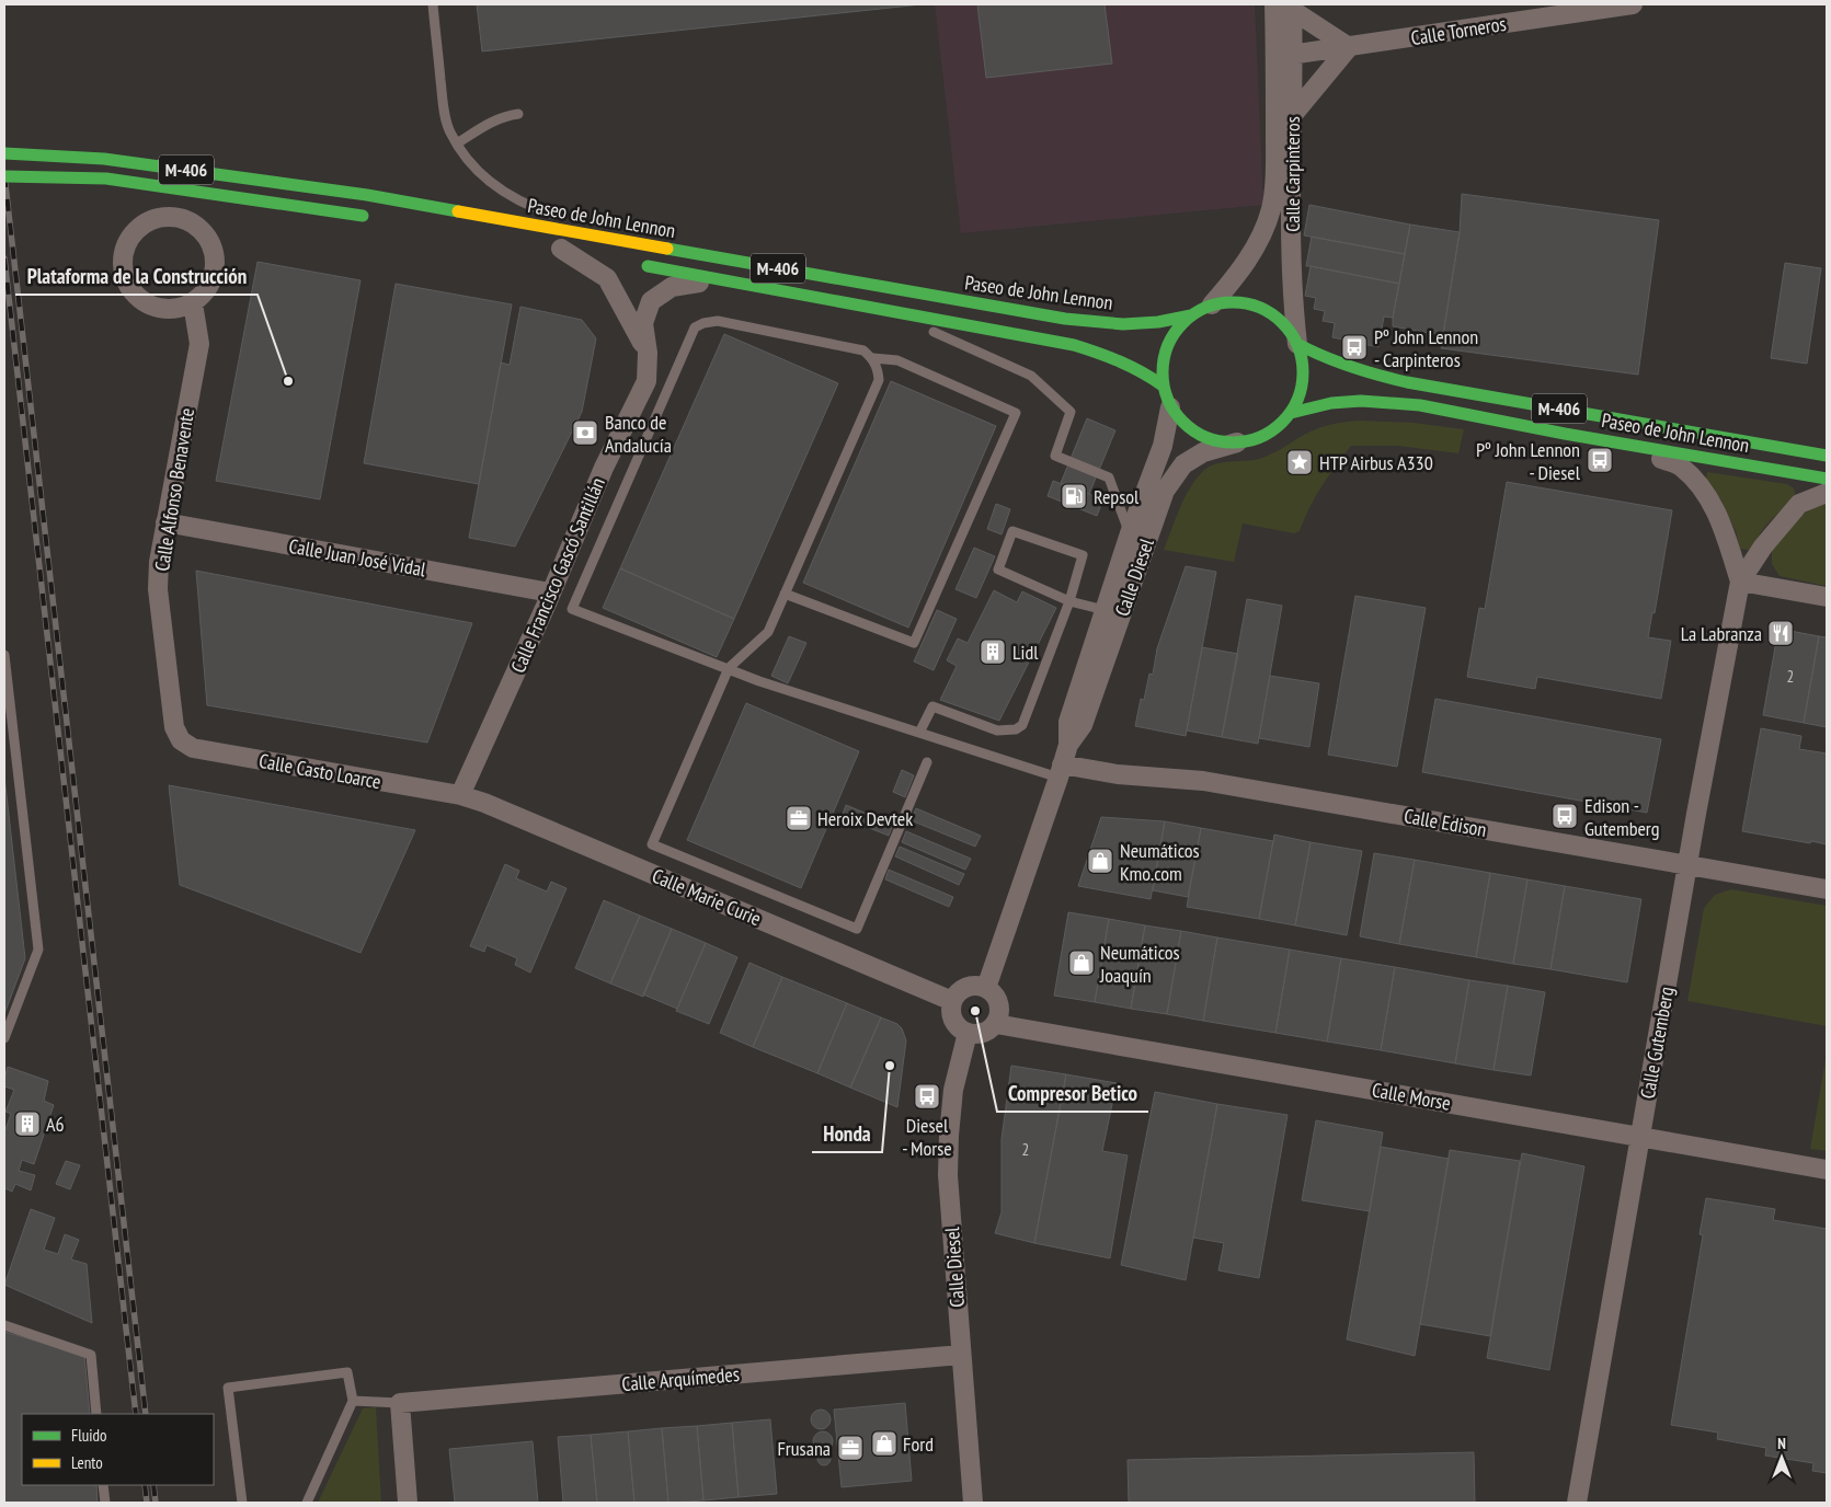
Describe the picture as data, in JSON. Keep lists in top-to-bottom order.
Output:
{
  "streets": {
    "highway": ["M-406", "Paseo de John Lennon"],
    "street": [
      "Calle Torneros",
      "Calle Carpinteros",
      "Calle Alfonso Benavente",
      "Calle Juan José Vidal",
      "Calle Francisco Gascó Santillán",
      "Calle Diesel",
      "Calle Casto Loarce",
      "Calle Edison",
      "Calle Marie Curie",
      "Calle Gutemberg",
      "Calle Morse",
      "Calle Arquímedes"
    ]
  },
  "crossings": [
    ["Calle Torneros", "Calle Carpinteros"],
    ["M-406", "Calle Carpinteros"],
    ["M-406", "Paseo de John Lennon"],
    ["M-406", "Calle Diesel"],
    ["Calle Carpinteros", "Paseo de John Lennon"],
    ["Calle Carpinteros", "Calle Diesel"],
    ["Paseo de John Lennon", "Calle Francisco Gascó Santillán"],
    ["Paseo de John Lennon", "Calle Diesel"],
    ["Calle Alfonso Benavente", "Calle Juan José Vidal"],
    ["Calle Alfonso Benavente", "Calle Casto Loarce"],
    ["Calle Juan José Vidal", "Calle Francisco Gascó Santillán"],
    ["Calle Francisco Gascó Santillán", "Calle Casto Loarce"],
    ["Calle Francisco Gascó Santillán", "Calle Marie Curie"],
    ["Calle Diesel", "Calle Edison"],
    ["Calle Diesel", "Calle Marie Curie"],
    ["Calle Diesel", "Calle Morse"],
    ["Calle Diesel", "Calle Arquímedes"],
    ["Calle Casto Loarce", "Calle Marie Curie"],
    ["Calle Edison", "Calle Gutemberg"],
    ["Calle Marie Curie", "Calle Morse"],
    ["Calle Gutemberg", "Calle Morse"]
  ],
  "places": {
    "bus stop": [
      "Pº John Lennon - Carpinteros",
      "Pº John Lennon - Diesel",
      "Edison - Gutemberg",
      "Diesel - Morse"
    ],
    "other": ["Plataforma de la Construcción", "Compresor Betico", "Honda"],
    "bank": ["Banco de Andalucía"],
    "place": ["HTP Airbus A330"],
    "fuel station": ["Repsol"],
    "restaurant": ["La Labranza"],
    "building": ["Lidl", "A6"],
    "office": ["Heroix Devtek", "Frusana"],
    "shop": ["Neumáticos Kmo.com", "Neumáticos Joaquín", "Ford"]
  },
  "house_numbers": ["2", "2"],
  "legend": ["Fluido", "Lento"],
  "north": "top"
}
